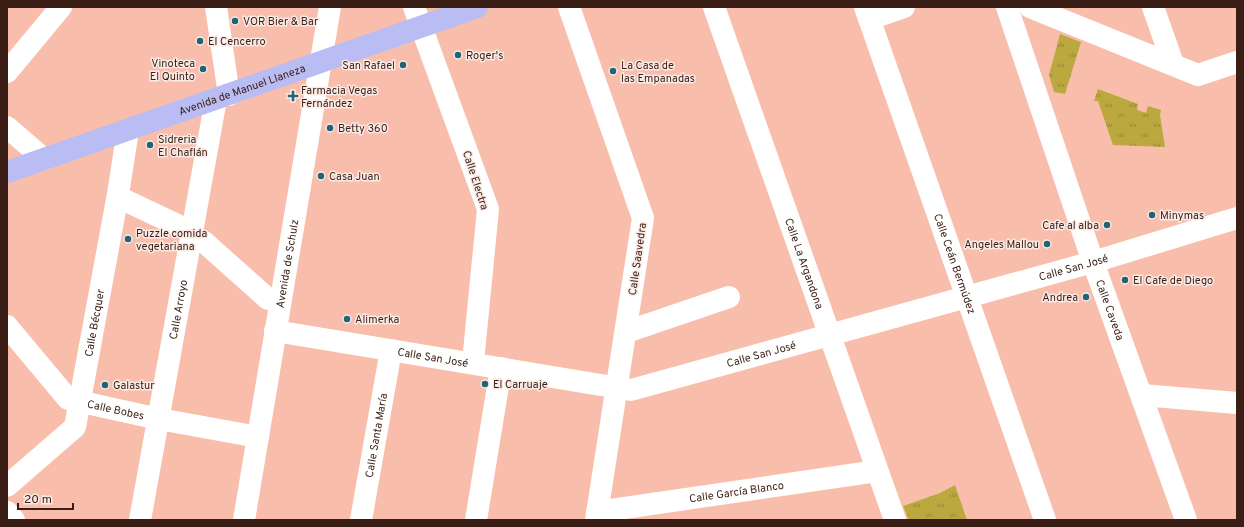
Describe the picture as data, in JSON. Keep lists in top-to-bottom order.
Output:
{
  "streets": {
    "main road": ["Avenida de Manuel Llaneza"],
    "street": [
      "Calle Electra",
      "Calle Saavedra",
      "Avenida de Schulz",
      "Calle Ceán Bermúdez",
      "Calle La Argandona",
      "Calle San José",
      "Calle Caveda",
      "Calle Arroyo",
      "Calle Bécquer",
      "Calle Bobes",
      "Calle Santa María",
      "Calle García Blanco"
    ]
  },
  "crossings": [
    ["Avenida de Manuel Llaneza", "Calle Electra"],
    ["Avenida de Manuel Llaneza", "Avenida de Schulz"],
    ["Avenida de Manuel Llaneza", "Calle Arroyo"],
    ["Avenida de Manuel Llaneza", "Calle Bécquer"],
    ["Calle Electra", "Calle San José"],
    ["Calle Saavedra", "Calle San José"],
    ["Calle Saavedra", "Calle García Blanco"],
    ["Avenida de Schulz", "Calle San José"],
    ["Avenida de Schulz", "Calle Bobes"],
    ["Calle Ceán Bermúdez", "Calle San José"],
    ["Calle La Argandona", "Calle San José"],
    ["Calle La Argandona", "Calle García Blanco"],
    ["Calle San José", "Calle Caveda"],
    ["Calle San José", "Calle Santa María"],
    ["Calle Arroyo", "Calle Bobes"],
    ["Calle Bécquer", "Calle Bobes"]
  ],
  "places": {
    "other": [
      "VOR Bier & Bar",
      "El Cencerro",
      "Roger's",
      "San Rafael",
      "Vinoteca El Quinto",
      "La Casa de las Empanadas",
      "Betty 360",
      "Sidreria El Chaflán",
      "Casa Juan",
      "Minymas",
      "Cafe al alba",
      "Puzzle comida vegetariana",
      "Angeles Mallou",
      "El Cafe de Diego",
      "Andrea",
      "Alimerka",
      "El Carruaje",
      "Galastur"
    ],
    "health": ["Farmacia Vegas Fernández"]
  },
  "scale_bar": "20 m"
}
